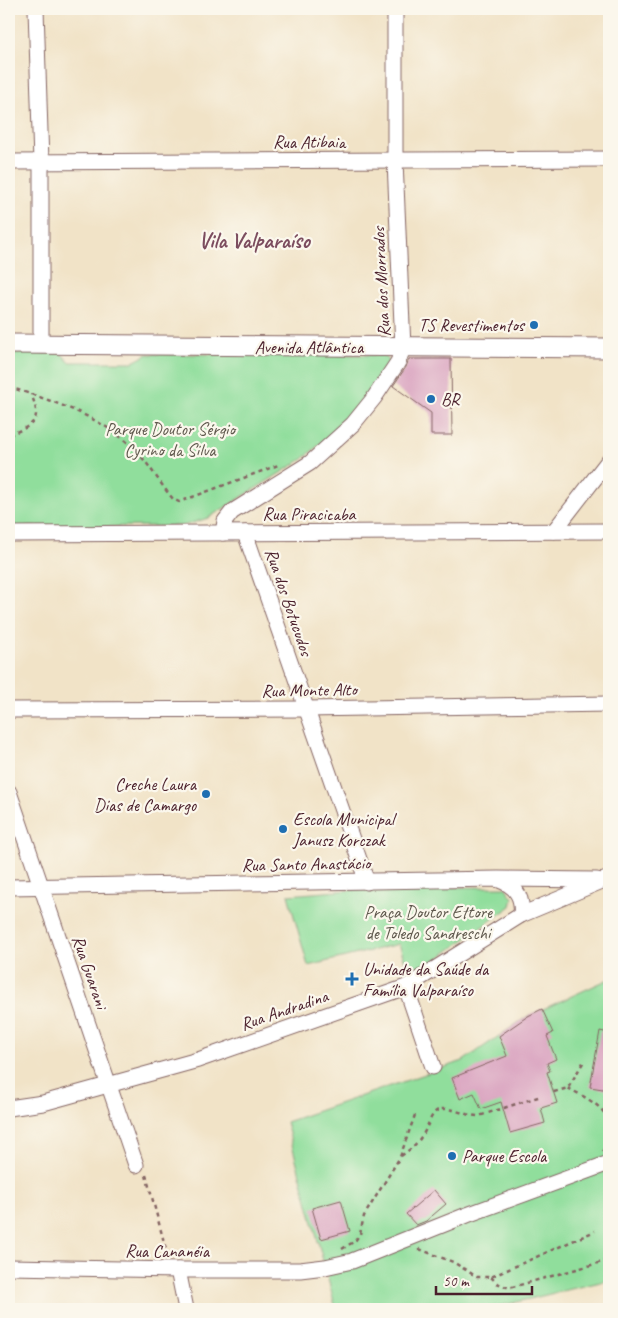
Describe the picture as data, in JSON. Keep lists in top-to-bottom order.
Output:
{
  "streets": {
    "main road": ["Avenida Atlântica"],
    "street": [
      "Rua Atibaia",
      "Rua dos Morrados",
      "Rua Piracicaba",
      "Rua dos Botucudos",
      "Rua Monte Alto",
      "Rua Santo Anastácio",
      "Rua Guarani",
      "Rua Andradina",
      "Rua Cananéia"
    ]
  },
  "crossings": [
    ["Rua Atibaia", "Rua dos Morrados"],
    ["Rua dos Morrados", "Avenida Atlântica"],
    ["Rua dos Morrados", "Rua Piracicaba"],
    ["Rua Piracicaba", "Rua dos Botucudos"],
    ["Rua dos Botucudos", "Rua Monte Alto"],
    ["Rua dos Botucudos", "Rua Santo Anastácio"],
    ["Rua Santo Anastácio", "Rua Guarani"],
    ["Rua Santo Anastácio", "Rua Andradina"],
    ["Rua Guarani", "Rua Andradina"]
  ],
  "districts": ["Vila Valparaíso"],
  "parks": ["Parque Doutor Sérgio Cyrino da Silva", "Praça Doutor Ettore de Toledo Sandreschi"],
  "places": {
    "other": [
      "TS Revestimentos",
      "BR",
      "Creche Laura Dias de Camargo",
      "Escola Municipal Janusz Korczak",
      "Parque Escola"
    ],
    "health": ["Unidade da Saúde da Família Valparaíso"]
  },
  "scale_bar": "50 m"
}
